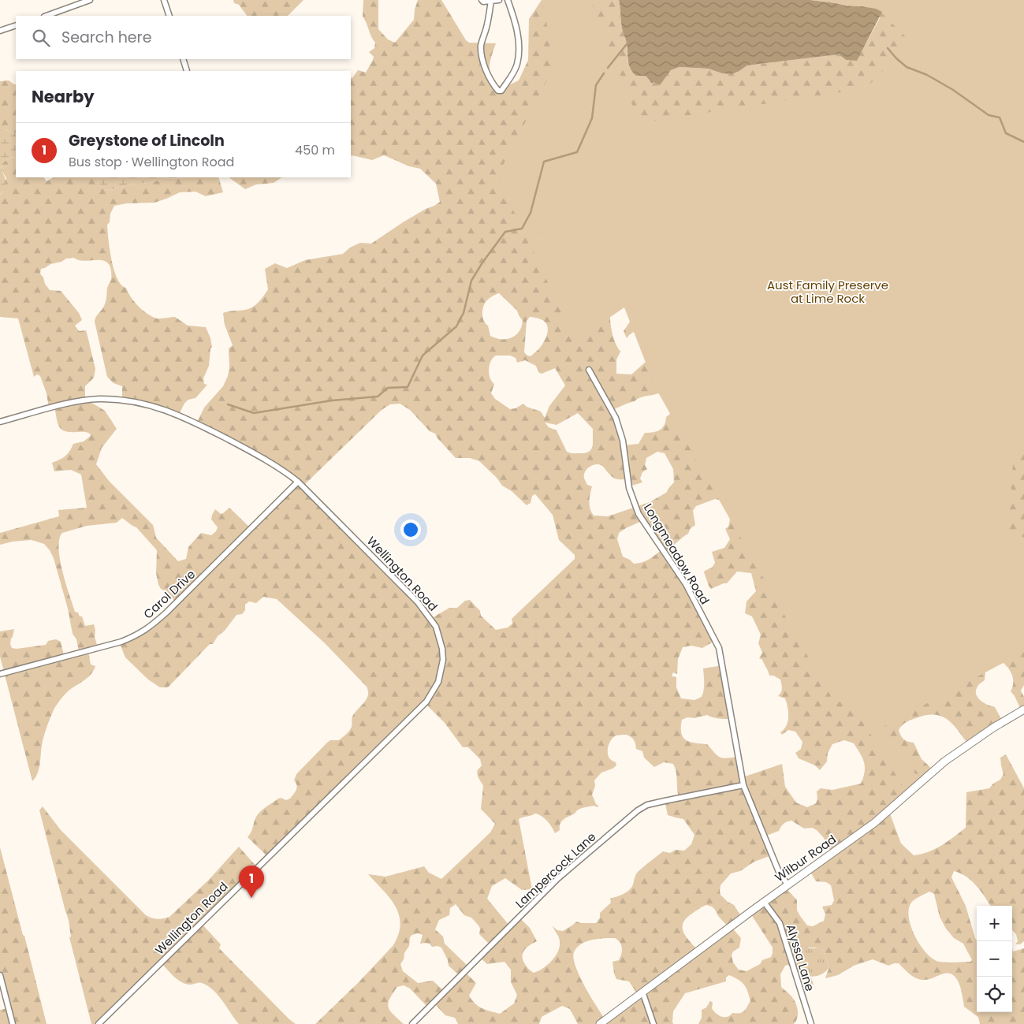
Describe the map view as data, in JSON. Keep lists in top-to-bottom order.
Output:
{
  "streets": {
    "street": [
      "Longmeadow Road",
      "Wellington Road",
      "Carol Drive",
      "Wilbur Road",
      "Lampercock Lane",
      "Alyssa Lane"
    ]
  },
  "crossings": [
    ["Longmeadow Road", "Wilbur Road"],
    ["Longmeadow Road", "Lampercock Lane"],
    ["Wellington Road", "Carol Drive"],
    ["Wilbur Road", "Alyssa Lane"]
  ],
  "parks": ["Aust Family Preserve at Lime Rock"],
  "page": {
    "search": "Search here",
    "heading": "Nearby",
    "list": [
      {
        "mark": "1",
        "name": "Greystone of Lincoln",
        "note": "Bus stop · Wellington Road",
        "value": "450 m"
      }
    ],
    "pins": "1",
    "map_buttons": ["+", "−"]
  }
}
